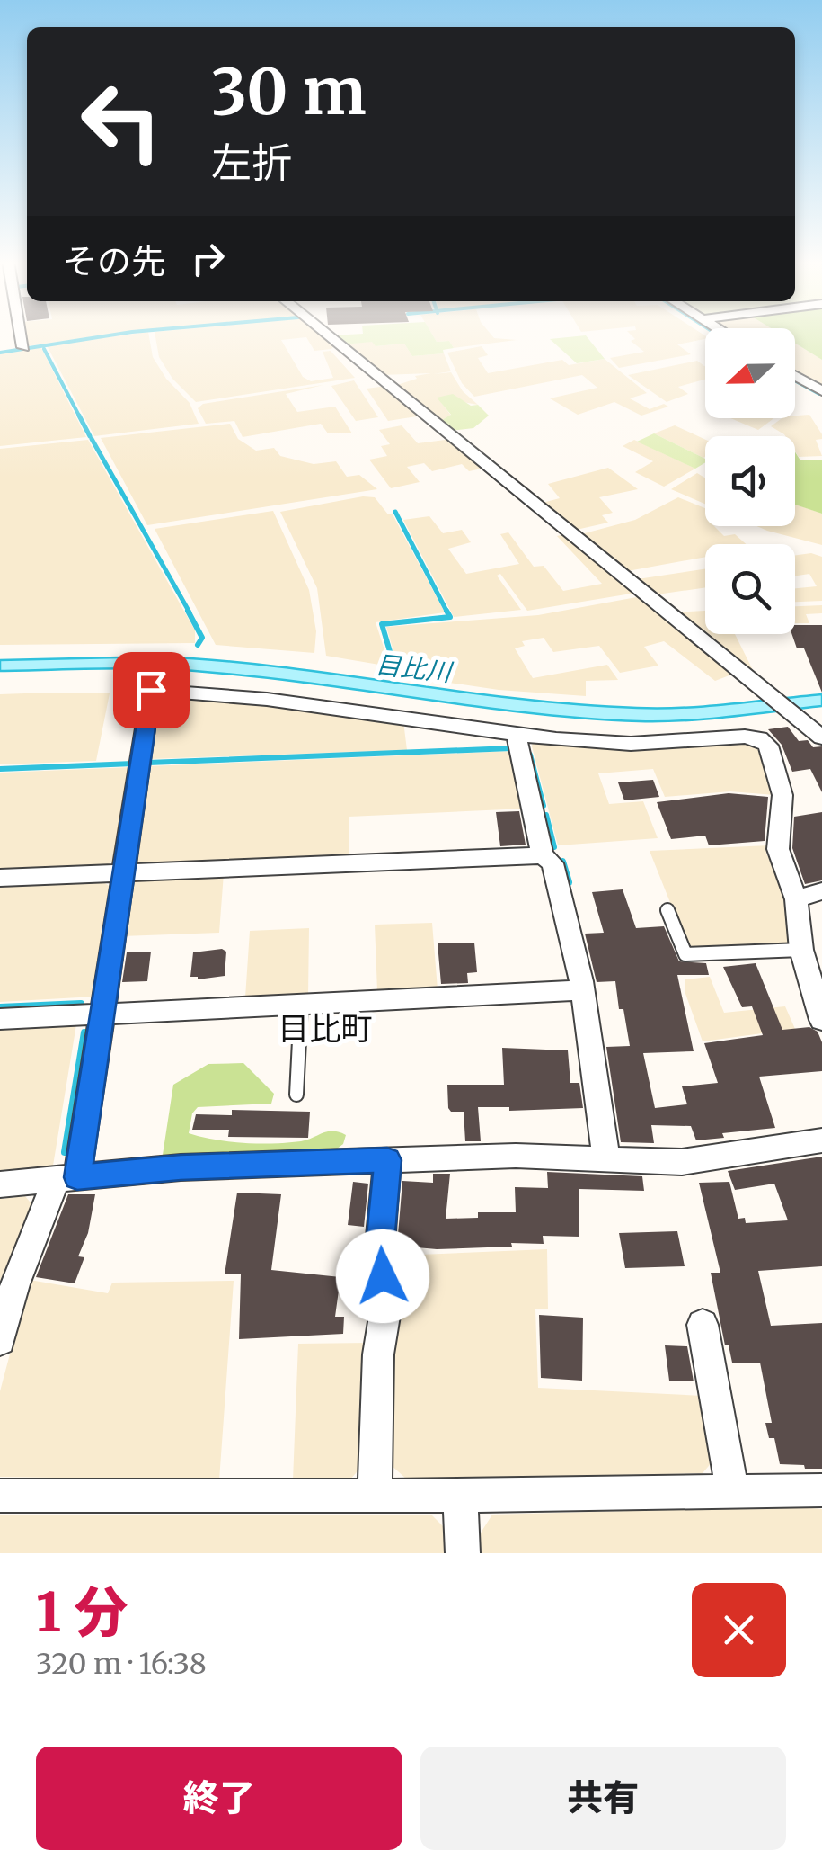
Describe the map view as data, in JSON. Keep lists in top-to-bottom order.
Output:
{
  "districts": ["目比町"],
  "water": ["目比川"],
  "north": "left",
  "page": {
    "turn": ["30 m", "左折"],
    "then": "その先",
    "heading": ["1 分", "320 m · 16:38"],
    "buttons": ["終了", "共有"]
  }
}
